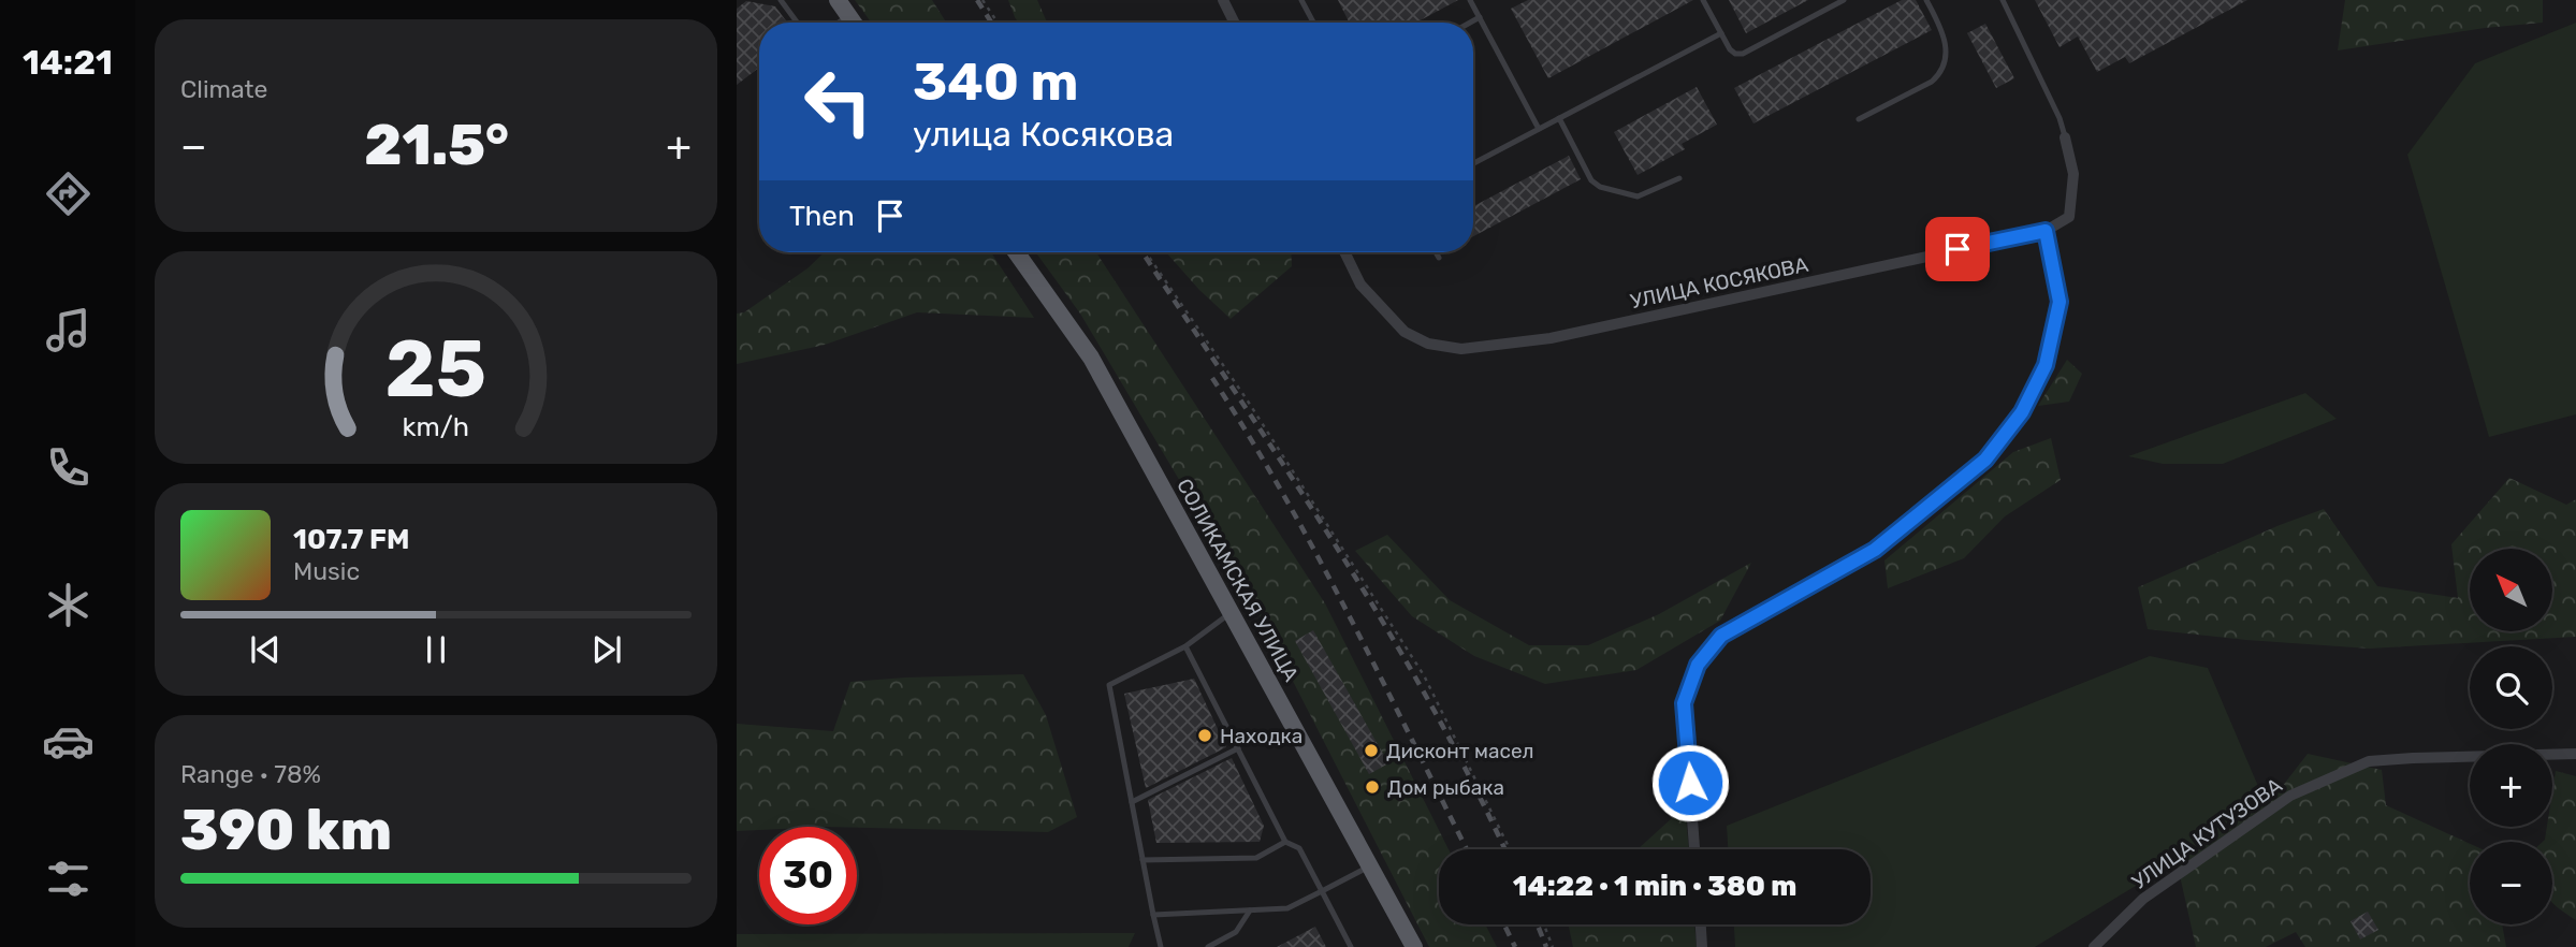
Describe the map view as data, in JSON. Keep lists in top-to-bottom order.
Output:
{
  "streets": {
    "main road": ["СОЛИКАМСКАЯ УЛИЦА"],
    "street": ["УЛИЦА КОСЯКОВА", "УЛИЦА КУТУЗОВА"]
  },
  "places": ["Находка", "Дисконт масел", "Дом рыбака"],
  "north": "top left",
  "page": {
    "tabs": "14:21",
    "tile": [
      "Climate",
      ["Range · 78%", "390 km"]
    ],
    "turn": ["340 m", "улица Косякова"],
    "heat": ["−", "21.5°", "+"],
    "then": "Then",
    "song": ["107.7 FM", "Music"],
    "map_buttons": ["+", "−"],
    "limit": "30",
    "trip": "14:22 · 1 min · 380 m",
    "gauge": ["25", "km/h"]
  }
}
